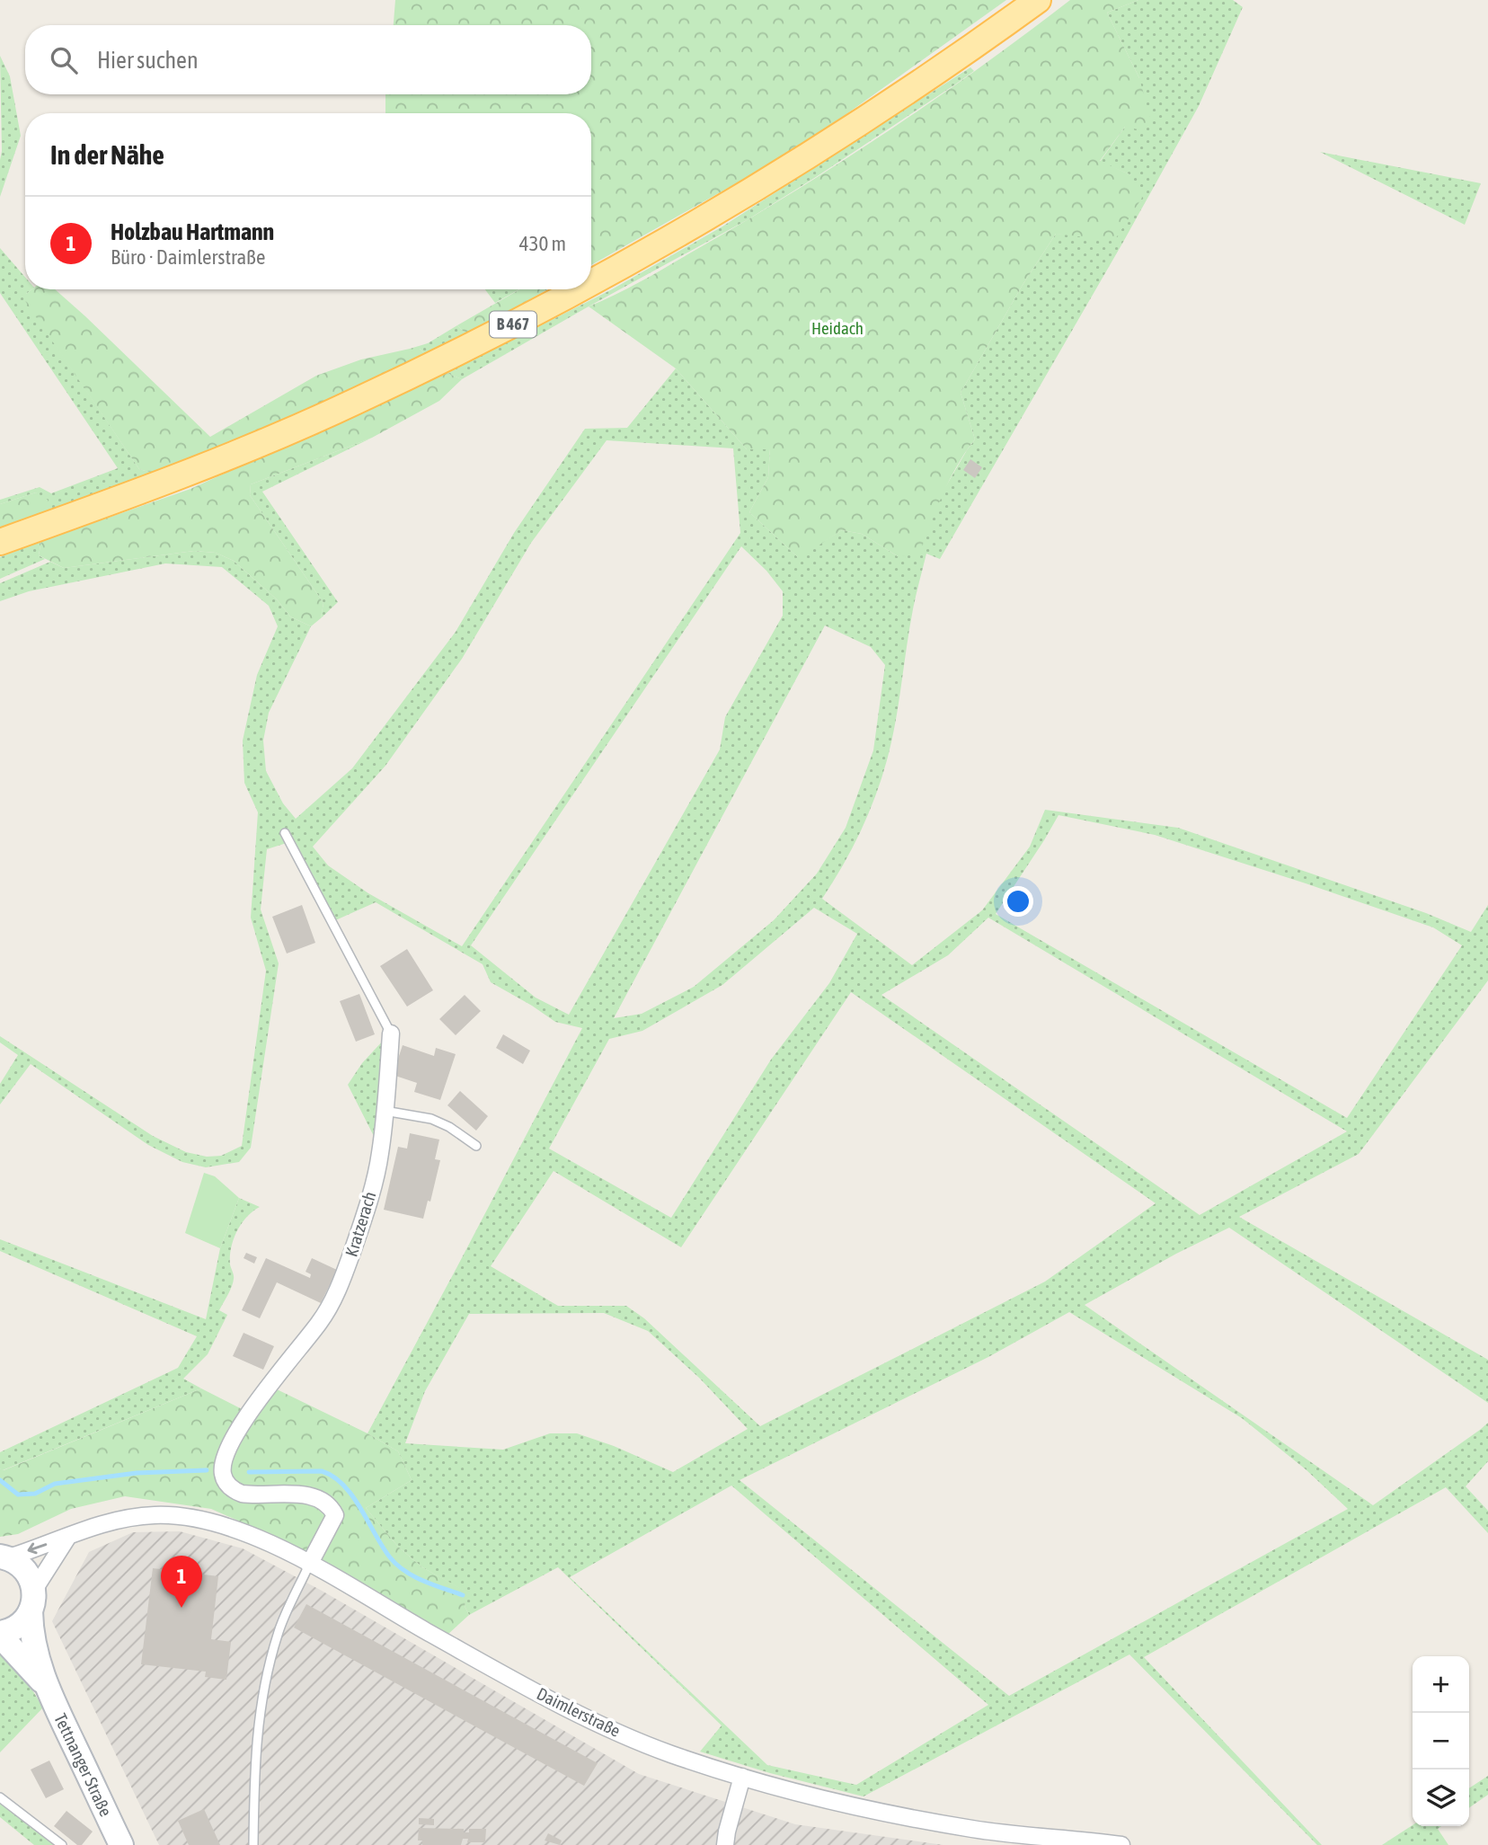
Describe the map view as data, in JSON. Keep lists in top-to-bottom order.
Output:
{
  "streets": {
    "main road": ["B 467", "Tettnanger Straße"],
    "street": ["Kratzerach", "Daimlerstraße"]
  },
  "crossings": [
    ["Kratzerach", "Daimlerstraße"]
  ],
  "parks": ["Heidach"],
  "page": {
    "search": "Hier suchen",
    "heading": "In der Nähe",
    "list": [
      {
        "mark": "1",
        "name": "Holzbau Hartmann",
        "note": "Büro · Daimlerstraße",
        "value": "430 m"
      }
    ],
    "pins": "1",
    "map_buttons": ["+", "−"]
  }
}
